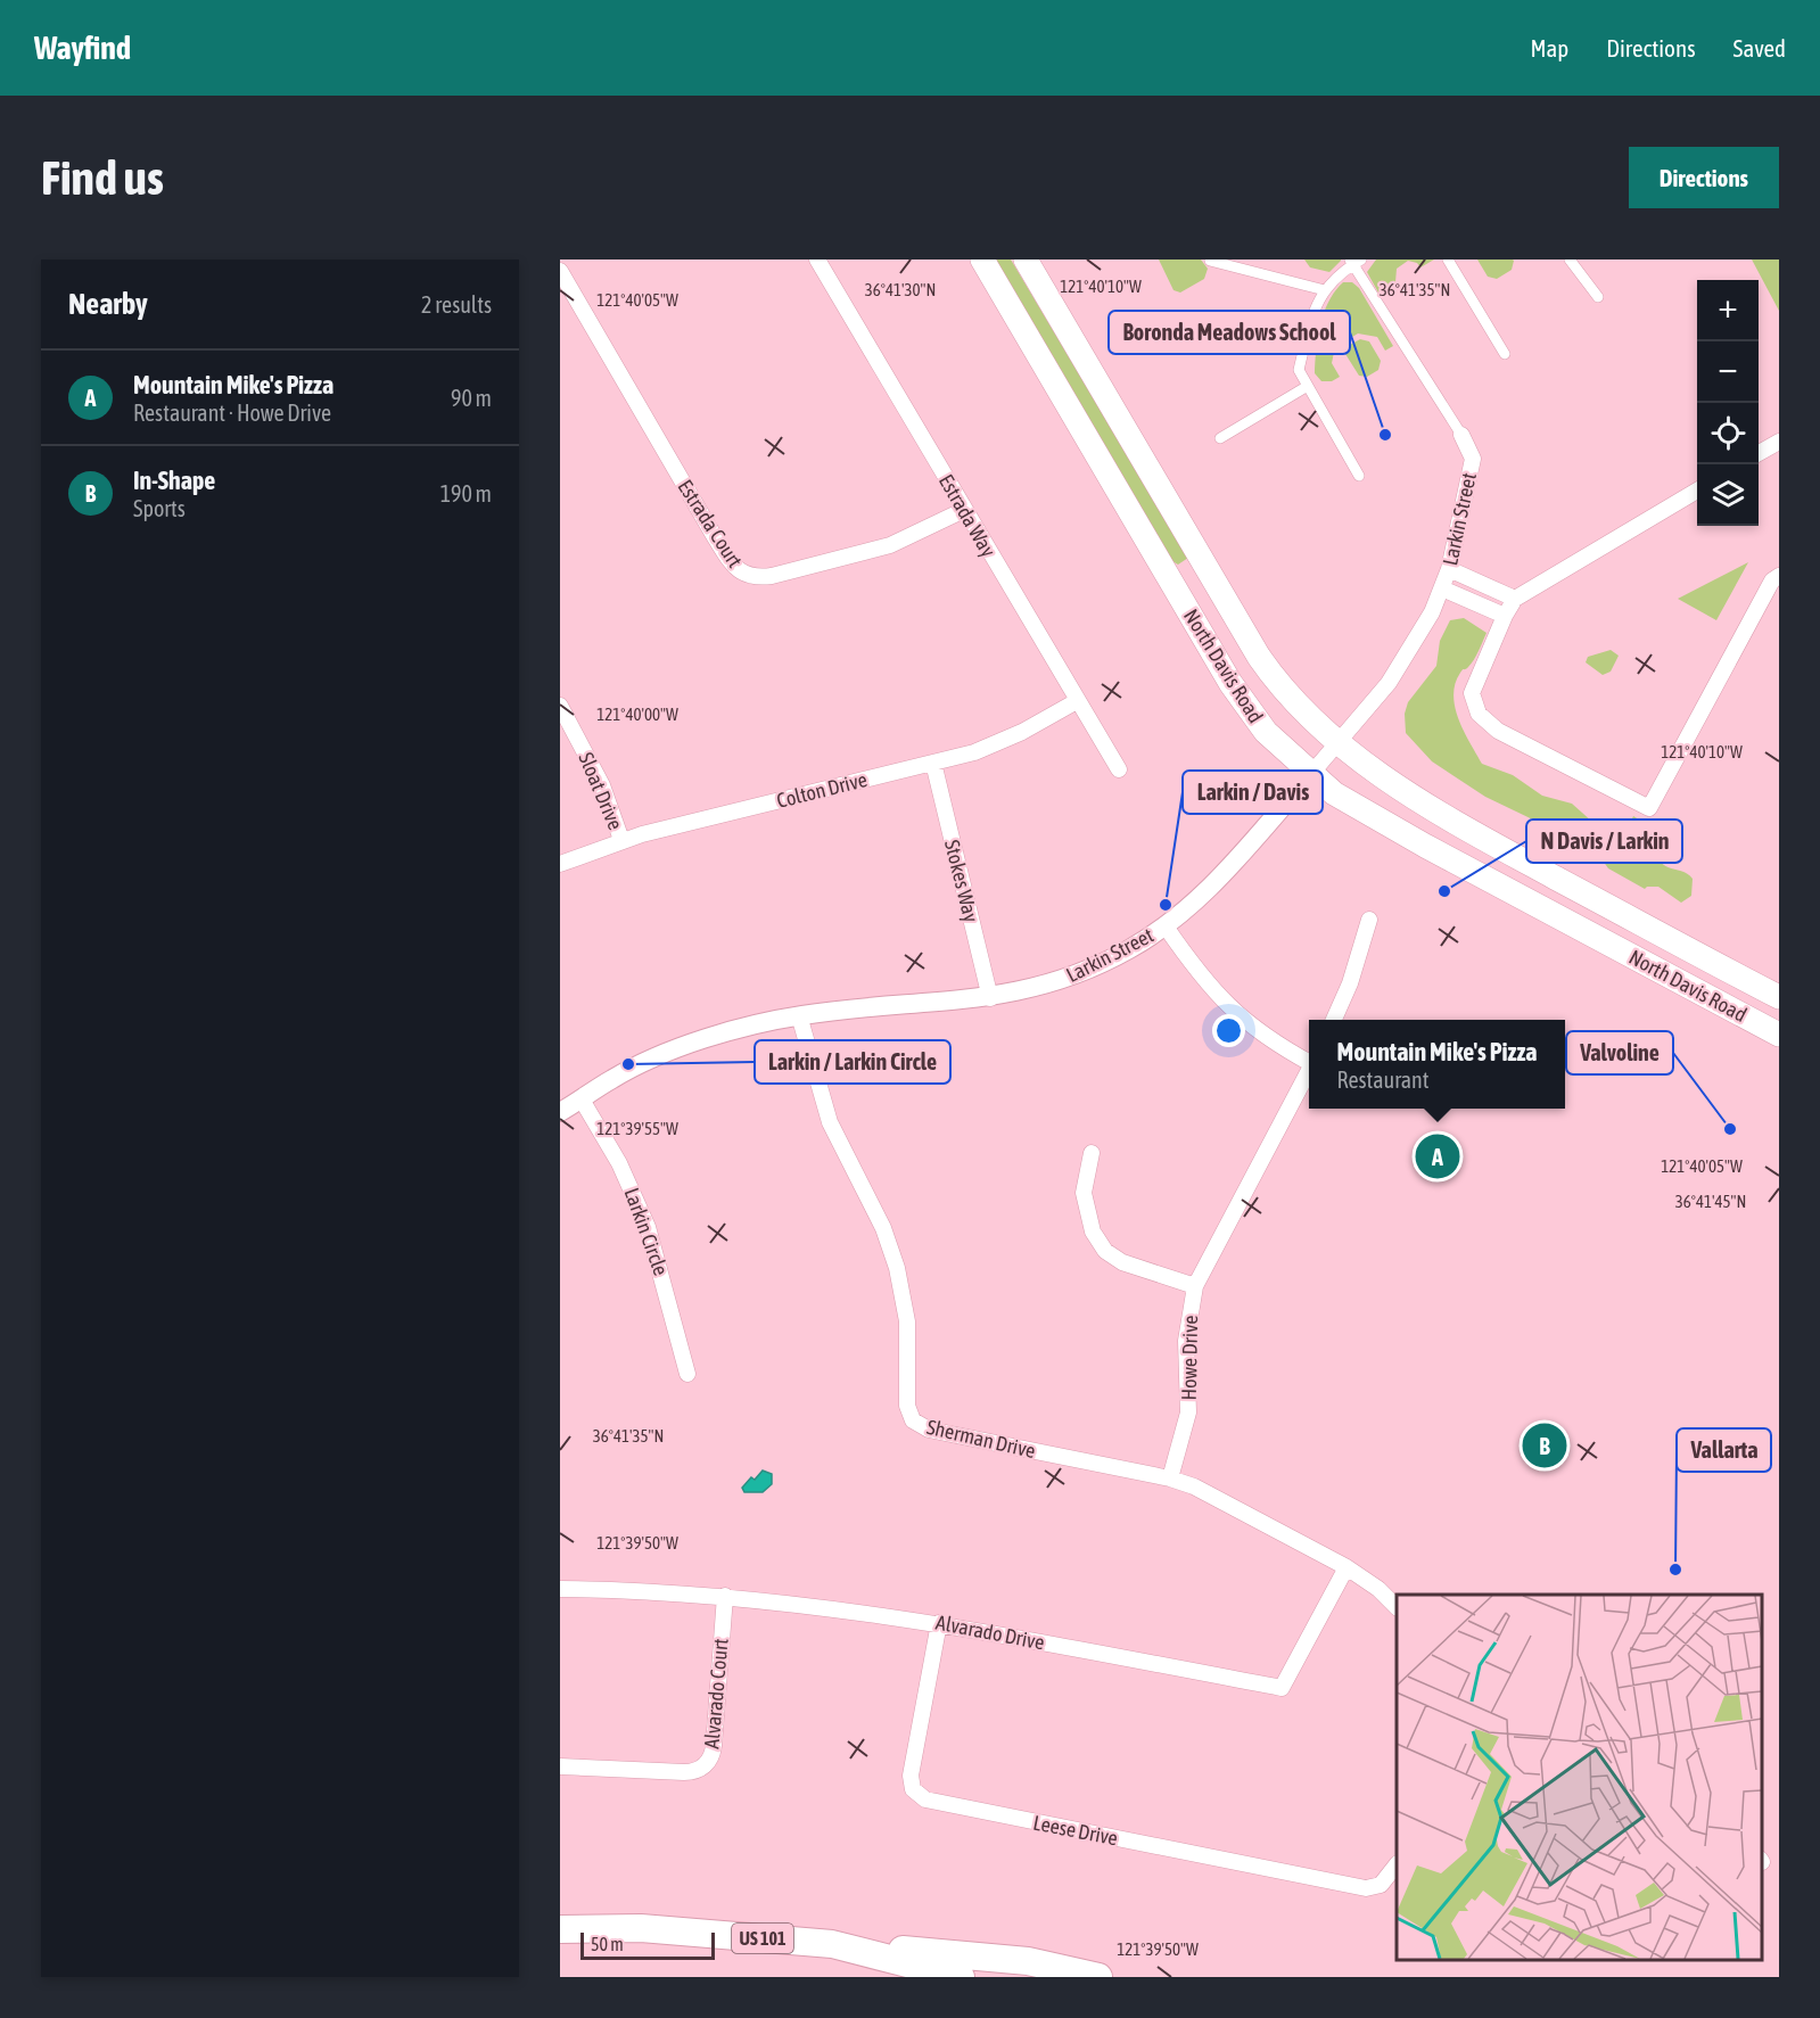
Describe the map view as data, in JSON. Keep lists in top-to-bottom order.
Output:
{
  "streets": {
    "highway": ["North Davis Road", "US 101"],
    "street": [
      "Estrada Way",
      "Larkin Street",
      "Estrada Court",
      "Colton Drive",
      "Sloat Drive",
      "Stokes Way",
      "Larkin Circle",
      "Howe Drive",
      "Sherman Drive",
      "Alvarado Drive",
      "Alvarado Court",
      "Leese Drive"
    ]
  },
  "crossings": [
    ["Estrada Way", "Estrada Court"],
    ["Estrada Way", "Colton Drive"],
    ["Larkin Street", "North Davis Road"],
    ["Larkin Street", "Stokes Way"],
    ["Larkin Street", "Larkin Circle"],
    ["Larkin Street", "Sherman Drive"],
    ["Colton Drive", "Sloat Drive"],
    ["Colton Drive", "Stokes Way"],
    ["Howe Drive", "Sherman Drive"],
    ["Sherman Drive", "Alvarado Drive"],
    ["Alvarado Drive", "Alvarado Court"],
    ["Alvarado Drive", "Leese Drive"]
  ],
  "places": [
    "Boronda Meadows School",
    "N Davis / Larkin",
    "Larkin / Davis",
    "Larkin / Larkin Circle",
    "Valvoline",
    "Vallarta"
  ],
  "scale_bar": "50 m",
  "page": {
    "header": "Wayfind",
    "nav": ["Map", "Directions", "Saved"],
    "buttons": "Directions",
    "title": "Find us",
    "heading": ["Nearby", "2 results"],
    "map_buttons": ["+", "−"],
    "list": [
      {
        "mark": "A",
        "name": "Mountain Mike's Pizza",
        "note": "Restaurant · Howe Drive",
        "value": "90 m"
      },
      {
        "mark": "B",
        "name": "In-Shape",
        "note": "Sports",
        "value": "190 m"
      }
    ],
    "popup": ["Mountain Mike's Pizza", "Restaurant"],
    "pins": ["A", "B"],
    "scale": "50 m"
  },
  "coordinates": [
    "121°40'10\"W",
    "36°41'30\"N",
    "36°41'35\"N",
    "121°40'05\"W",
    "121°40'00\"W",
    "121°39'55\"W",
    "36°41'45\"N",
    "121°39'50\"W"
  ]
}
